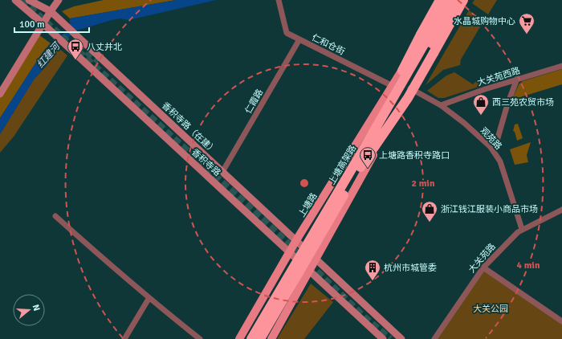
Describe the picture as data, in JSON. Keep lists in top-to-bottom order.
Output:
{
  "streets": {
    "highway": ["上塘高架路"],
    "main road": ["香积寺路（在建）", "香积寺路", "上塘路"],
    "street": [
      "仁和仓街",
      "大关苑西路",
      "仁霞路",
      "观苑路",
      "大关苑路"
    ]
  },
  "crossings": [
    ["仁和仓街", "仁霞路"],
    ["仁和仓街", "上塘路"],
    ["大关苑西路", "观苑路"],
    ["仁霞路", "香积寺路（在建）"],
    ["香积寺路（在建）", "上塘路"],
    ["观苑路", "大关苑路"],
    ["香积寺路", "上塘路"]
  ],
  "water": ["红建河"],
  "parks": ["大关公园"],
  "places": {
    "supermarket": ["水晶城购物中心"],
    "bus stop": ["八丈井北", "上塘路香积寺路口"],
    "shop": ["西三苑农贸市场", "浙江钱江服装小商品市场"],
    "building": ["杭州市城管委"]
  },
  "scale_bar": "100 m",
  "north": "right",
  "rings": ["2 min", "4 min"]
}
